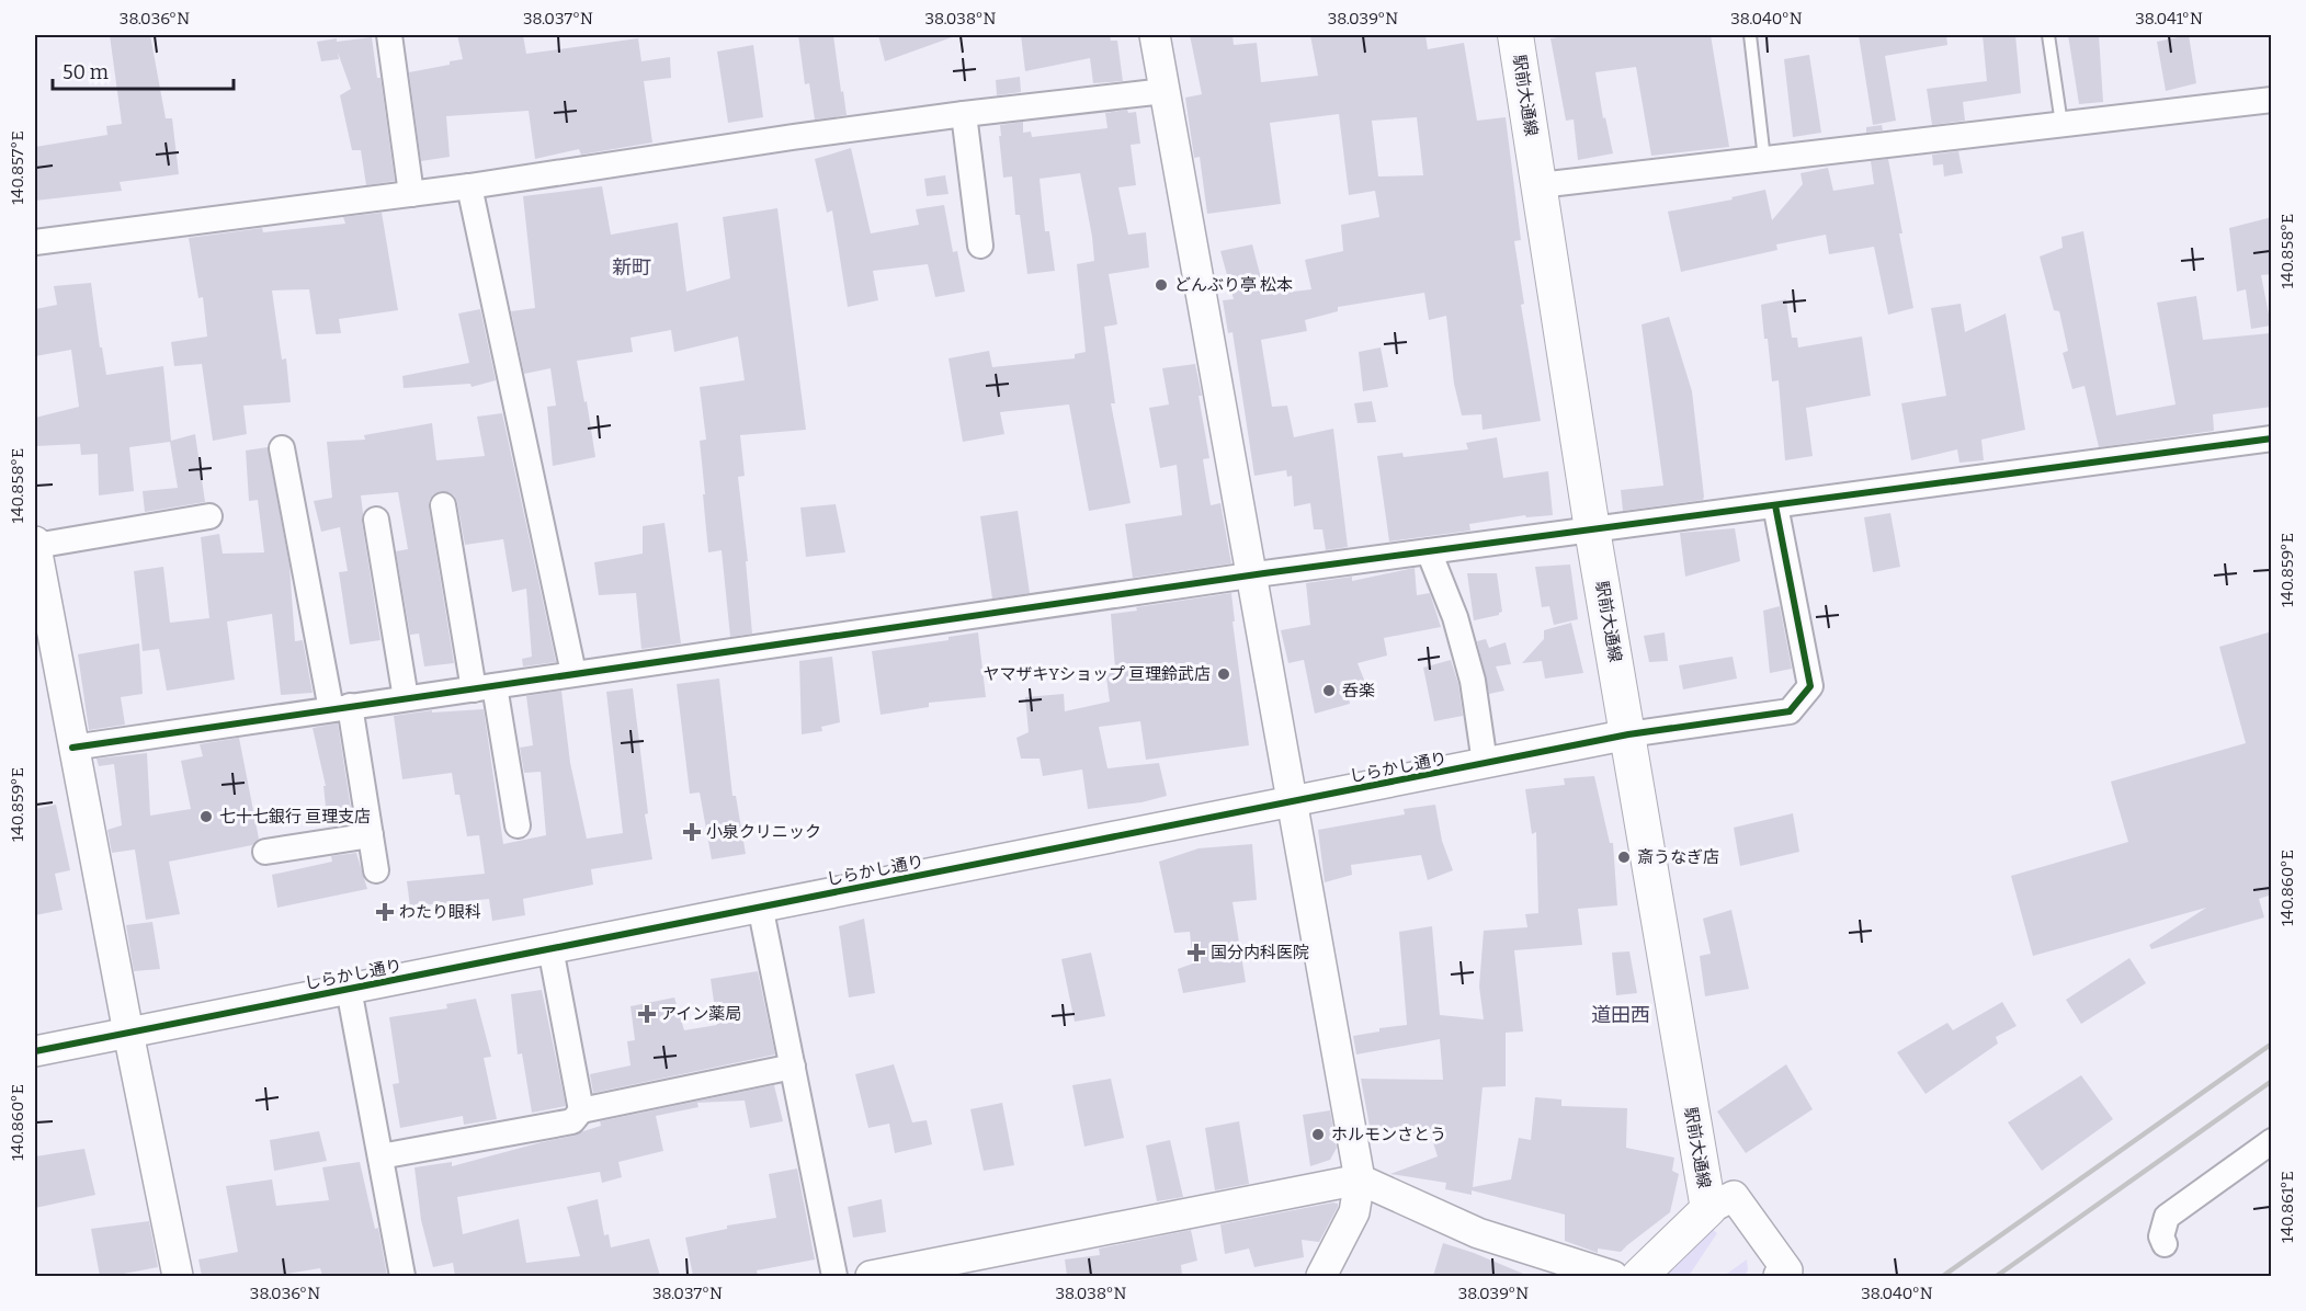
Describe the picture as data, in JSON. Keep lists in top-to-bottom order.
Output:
{
  "streets": {
    "main road": ["駅前大通線"],
    "street": ["しらかし通り"]
  },
  "crossings": [
    ["駅前大通線", "しらかし通り"]
  ],
  "districts": ["新町", "道田西"],
  "places": {
    "other": [
      "どんぶり亭 松本",
      "ヤマザキYショップ 亘理鈴武店",
      "呑楽",
      "七十七銀行 亘理支店",
      "斎うなぎ店",
      "ホルモンさとう"
    ],
    "health": [
      "小泉クリニック",
      "わたり眼科",
      "国分内科医院",
      "アイン薬局"
    ]
  },
  "scale_bar": "50 m",
  "coordinates": [
    "38.036°N",
    "38.037°N",
    "38.038°N",
    "38.039°N",
    "38.040°N",
    "38.041°N",
    "140.857°E",
    "140.858°E",
    "140.859°E",
    "140.860°E",
    "140.861°E"
  ]
}
